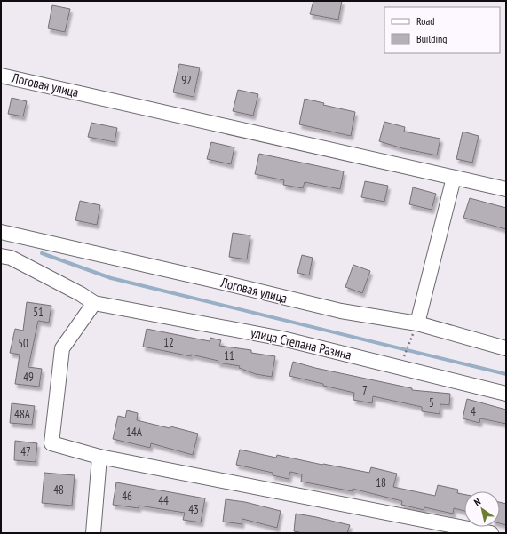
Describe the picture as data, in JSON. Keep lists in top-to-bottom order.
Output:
{
  "streets": {
    "street": ["Логовая улица", "улица Степана Разина"]
  },
  "house_numbers": [
    "92",
    "51",
    "12",
    "50",
    "11",
    "49",
    "7",
    "5",
    "4",
    "48А",
    "14А",
    "47",
    "18",
    "48",
    "46",
    "44",
    "43"
  ],
  "legend": ["Road", "Building"],
  "north": "top left"
}
